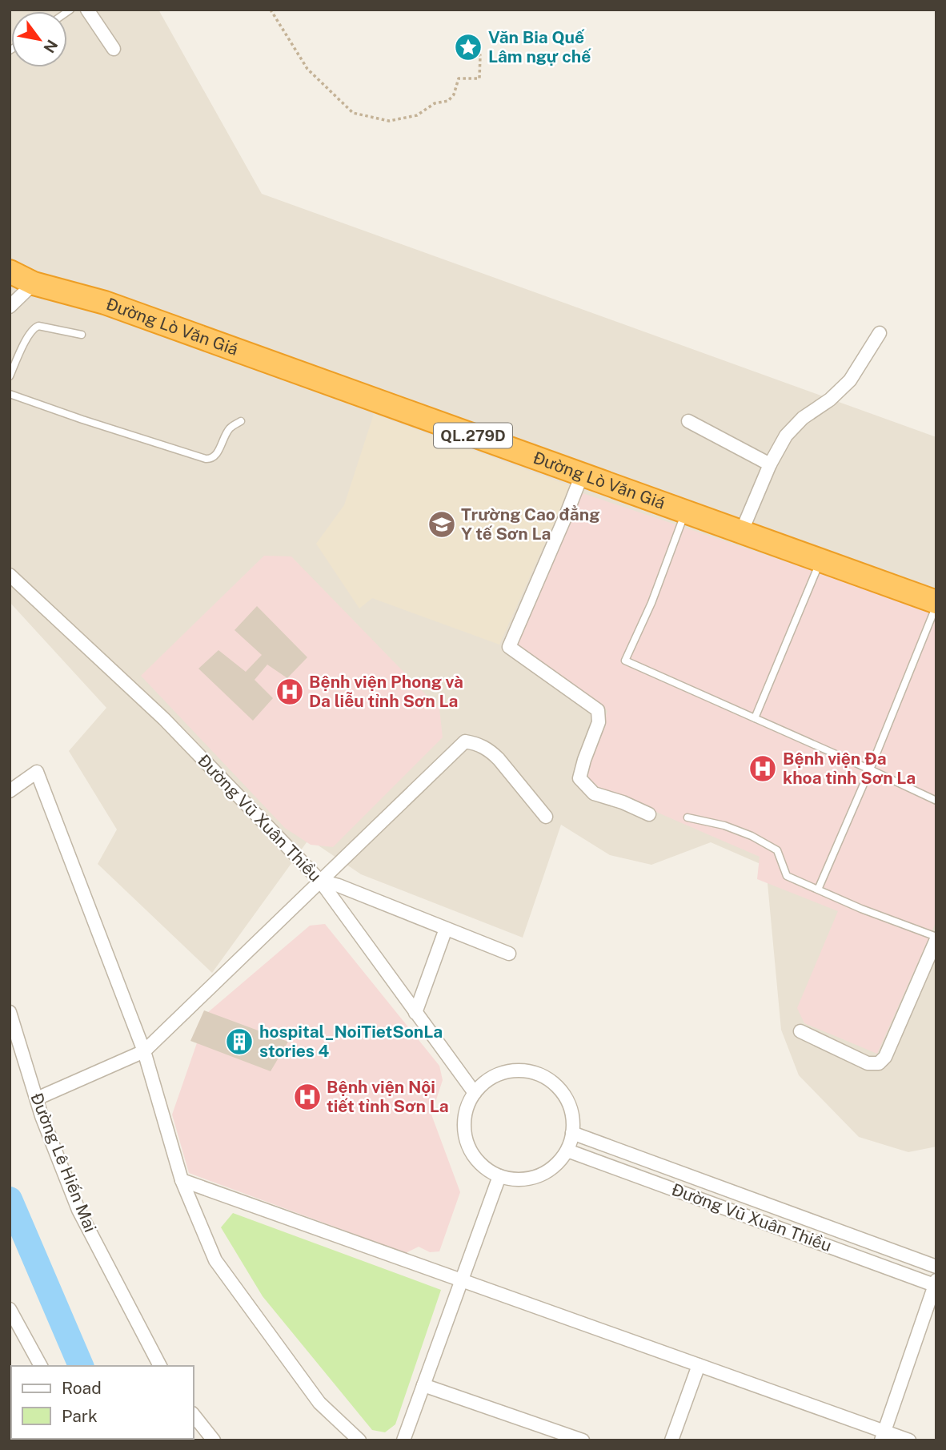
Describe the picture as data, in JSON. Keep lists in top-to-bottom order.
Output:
{
  "streets": {
    "highway": ["Đường Lò Văn Giá", "QL.279D"],
    "street": ["Đường Vũ Xuân Thiều", "Đường Lê Hiến Mai"]
  },
  "places": {
    "place": ["Văn Bia Quế Lâm ngự chế"],
    "school or university": ["Trường Cao đẳng Y tế Sơn La"],
    "hospital": ["Bệnh viện Phong và Da liễu tỉnh Sơn La", "Bệnh viện Đa khoa tỉnh Sơn La", "Bệnh viện Nội tiết tỉnh Sơn La"],
    "building": ["hospital_NoiTietSonLa stories 4"]
  },
  "legend": ["Road", "Park"],
  "north": "bottom right"
}
